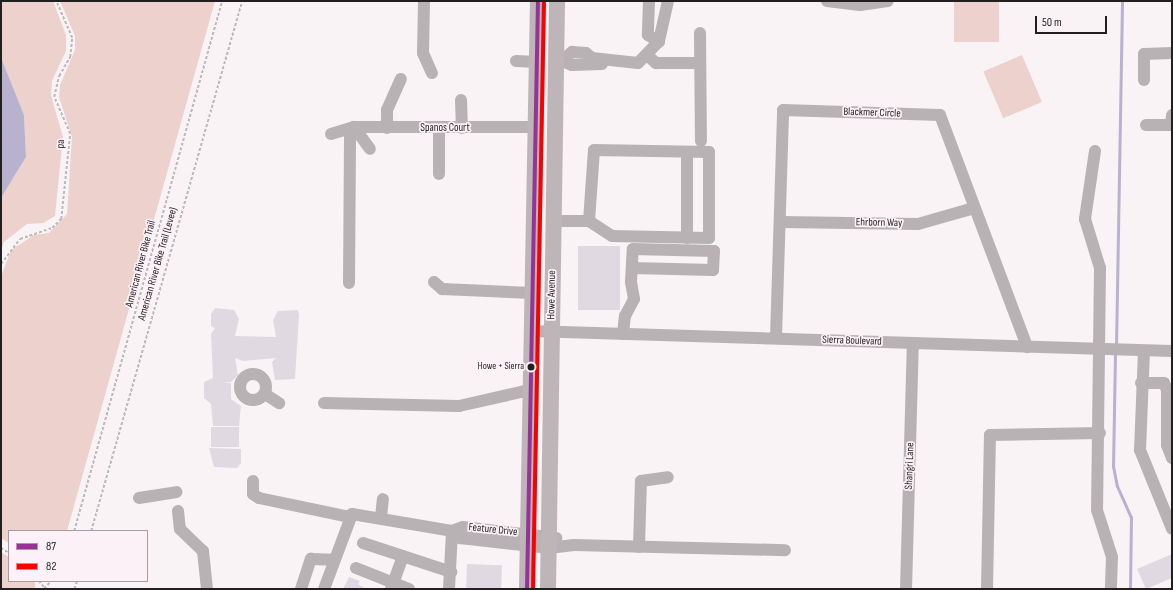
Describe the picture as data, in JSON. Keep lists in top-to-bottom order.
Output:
{
  "streets": {
    "main road": ["Howe Avenue"],
    "street": [
      "Blackmer Circle",
      "Spanos Court",
      "Ehrborn Way",
      "Sierra Boulevard",
      "Shangri Lane",
      "Feature Drive"
    ],
    "path": ["pa", "American River Bike Trail", "American River Bike Trail (Levee)"]
  },
  "crossings": [
    ["Blackmer Circle", "Ehrborn Way"],
    ["Blackmer Circle", "Sierra Boulevard"],
    ["Spanos Court", "Howe Avenue"],
    ["Howe Avenue", "Sierra Boulevard"],
    ["Howe Avenue", "Feature Drive"],
    ["Sierra Boulevard", "Shangri Lane"]
  ],
  "places": ["Howe + Sierra"],
  "lines": ["transit line 87", "transit line 82"],
  "legend": ["87", "82"],
  "scale_bar": "50 m"
}
